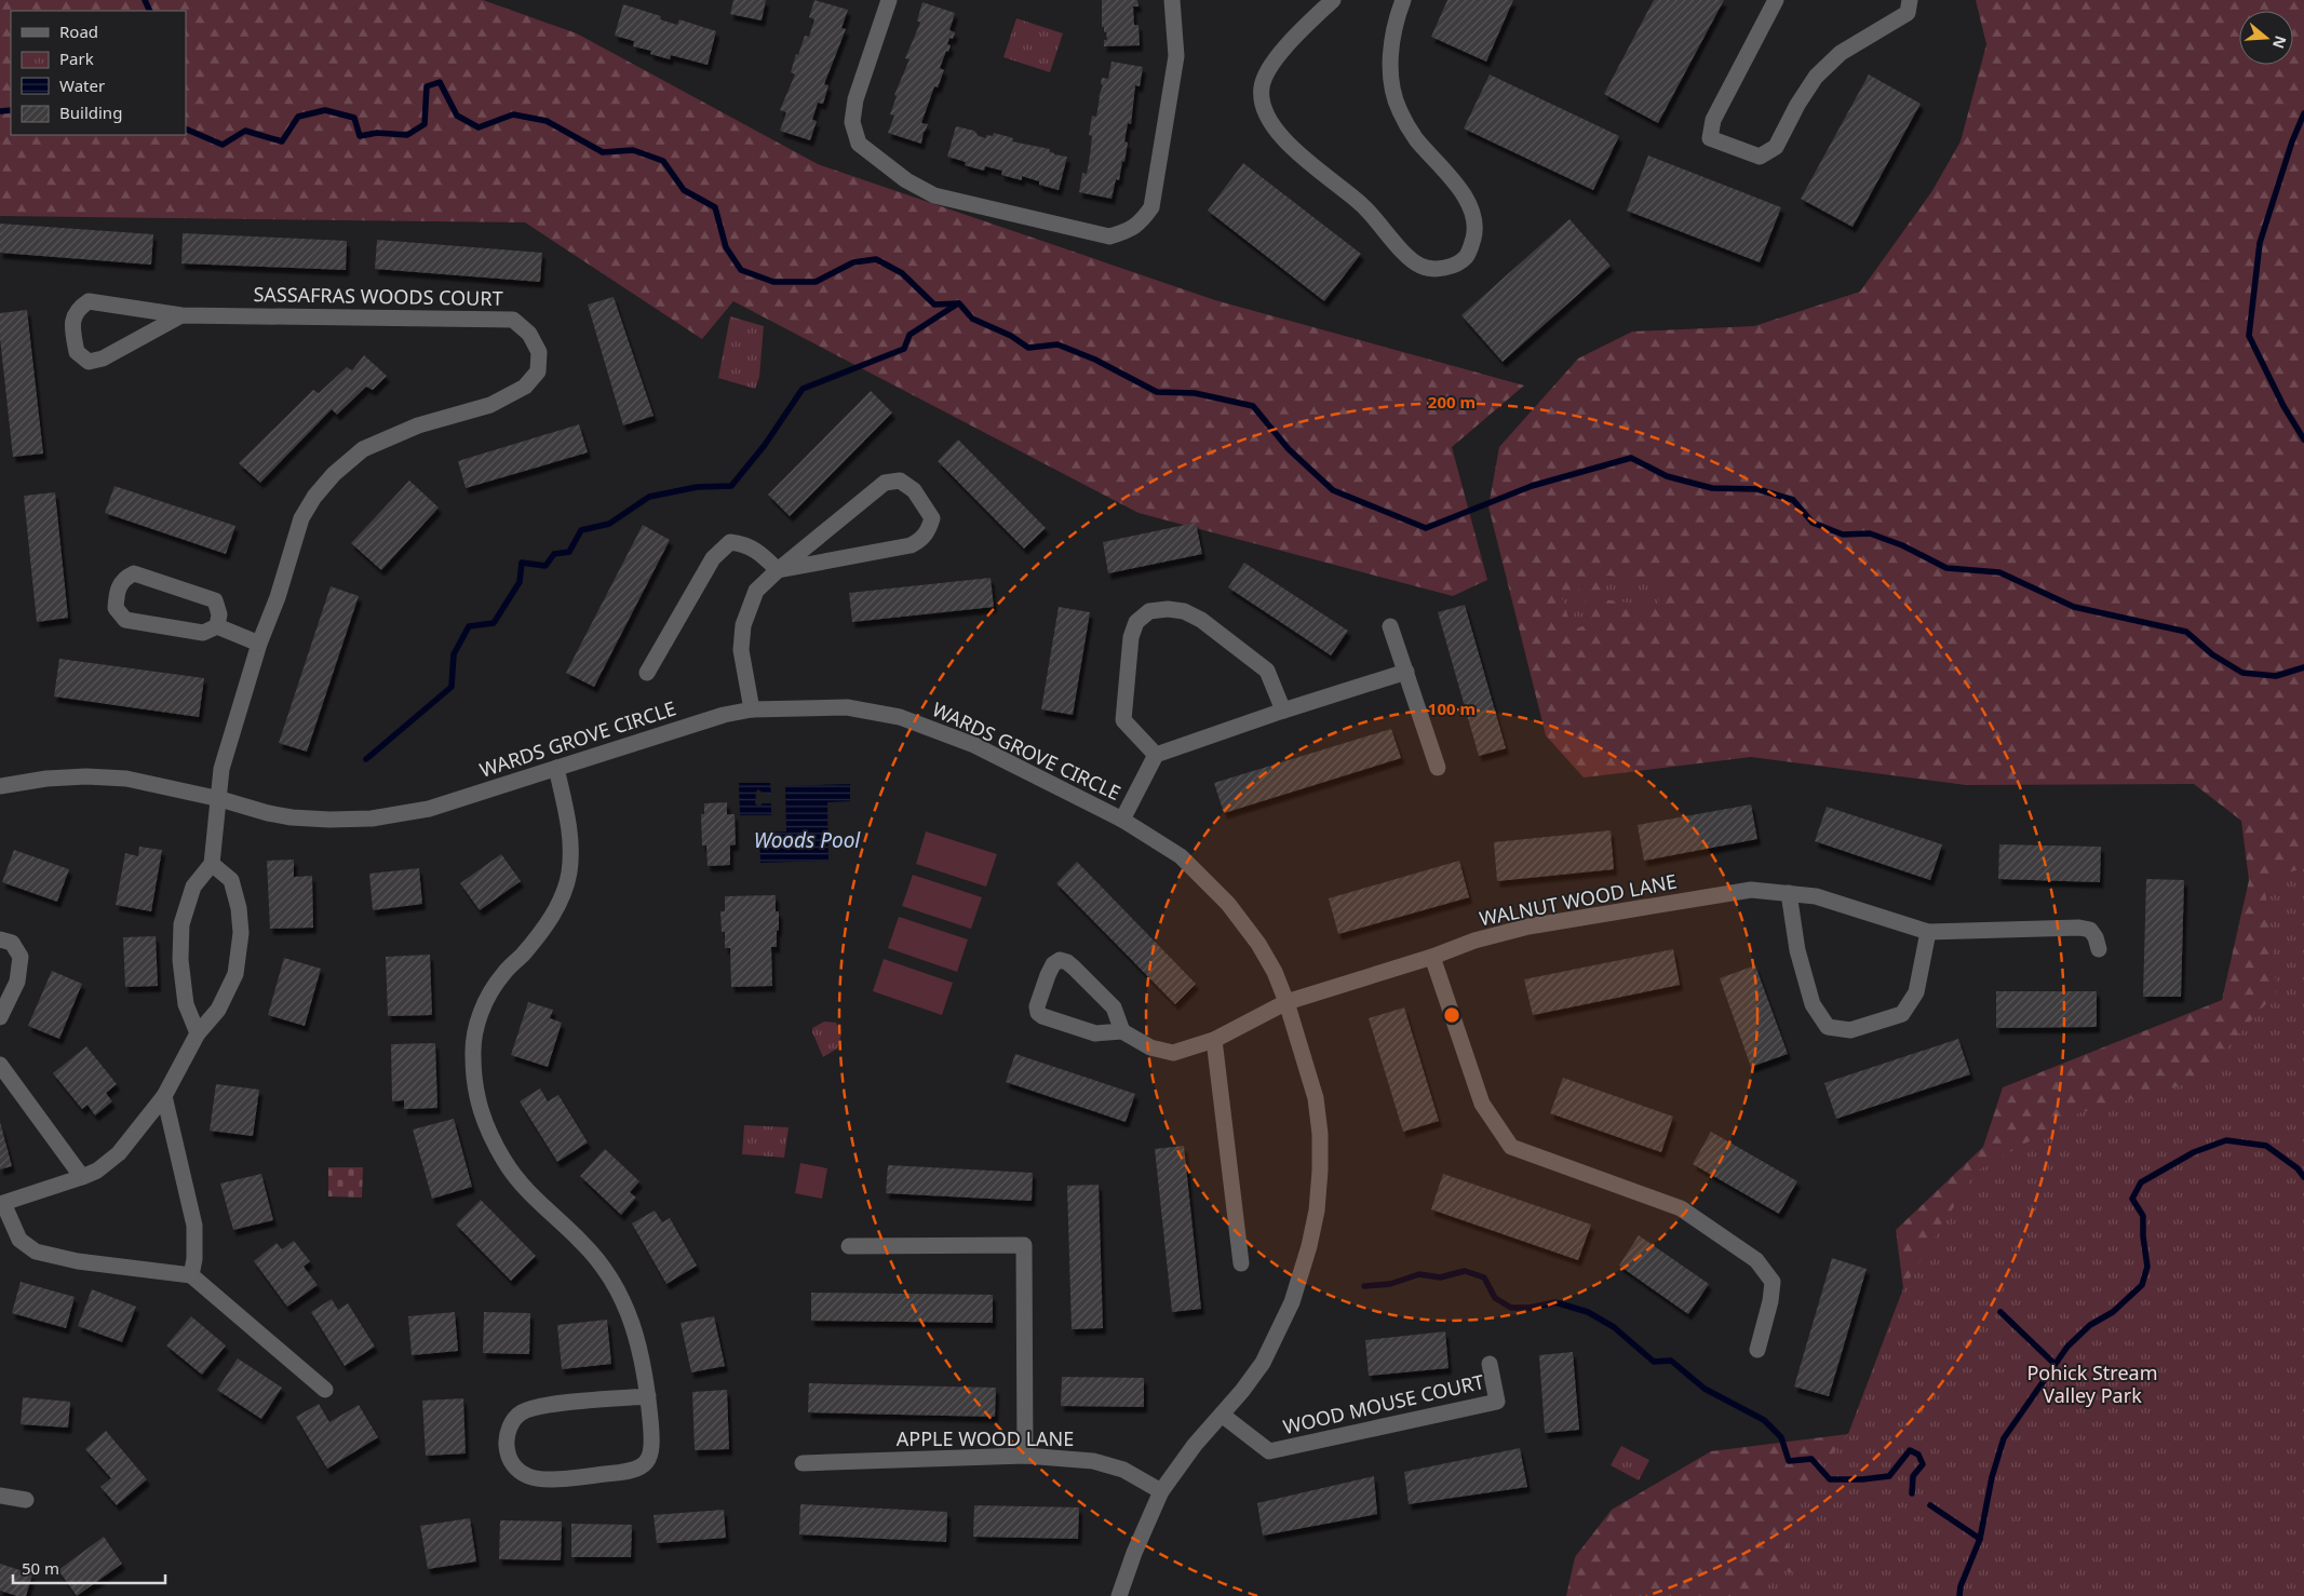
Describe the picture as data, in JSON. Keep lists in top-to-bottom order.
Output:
{
  "streets": {
    "street": [
      "SASSAFRAS WOODS COURT",
      "WARDS GROVE CIRCLE",
      "WALNUT WOOD LANE",
      "WOOD MOUSE COURT",
      "APPLE WOOD LANE"
    ]
  },
  "crossings": [
    ["SASSAFRAS WOODS COURT", "WARDS GROVE CIRCLE"],
    ["WARDS GROVE CIRCLE", "WALNUT WOOD LANE"],
    ["WARDS GROVE CIRCLE", "WOOD MOUSE COURT"],
    ["WARDS GROVE CIRCLE", "APPLE WOOD LANE"]
  ],
  "water": ["Woods Pool"],
  "parks": ["Pohick Stream Valley Park"],
  "legend": [
    "Road",
    "Park",
    "Water",
    "Building"
  ],
  "scale_bar": "50 m",
  "north": "right",
  "rings": ["200 m", "100 m"]
}
